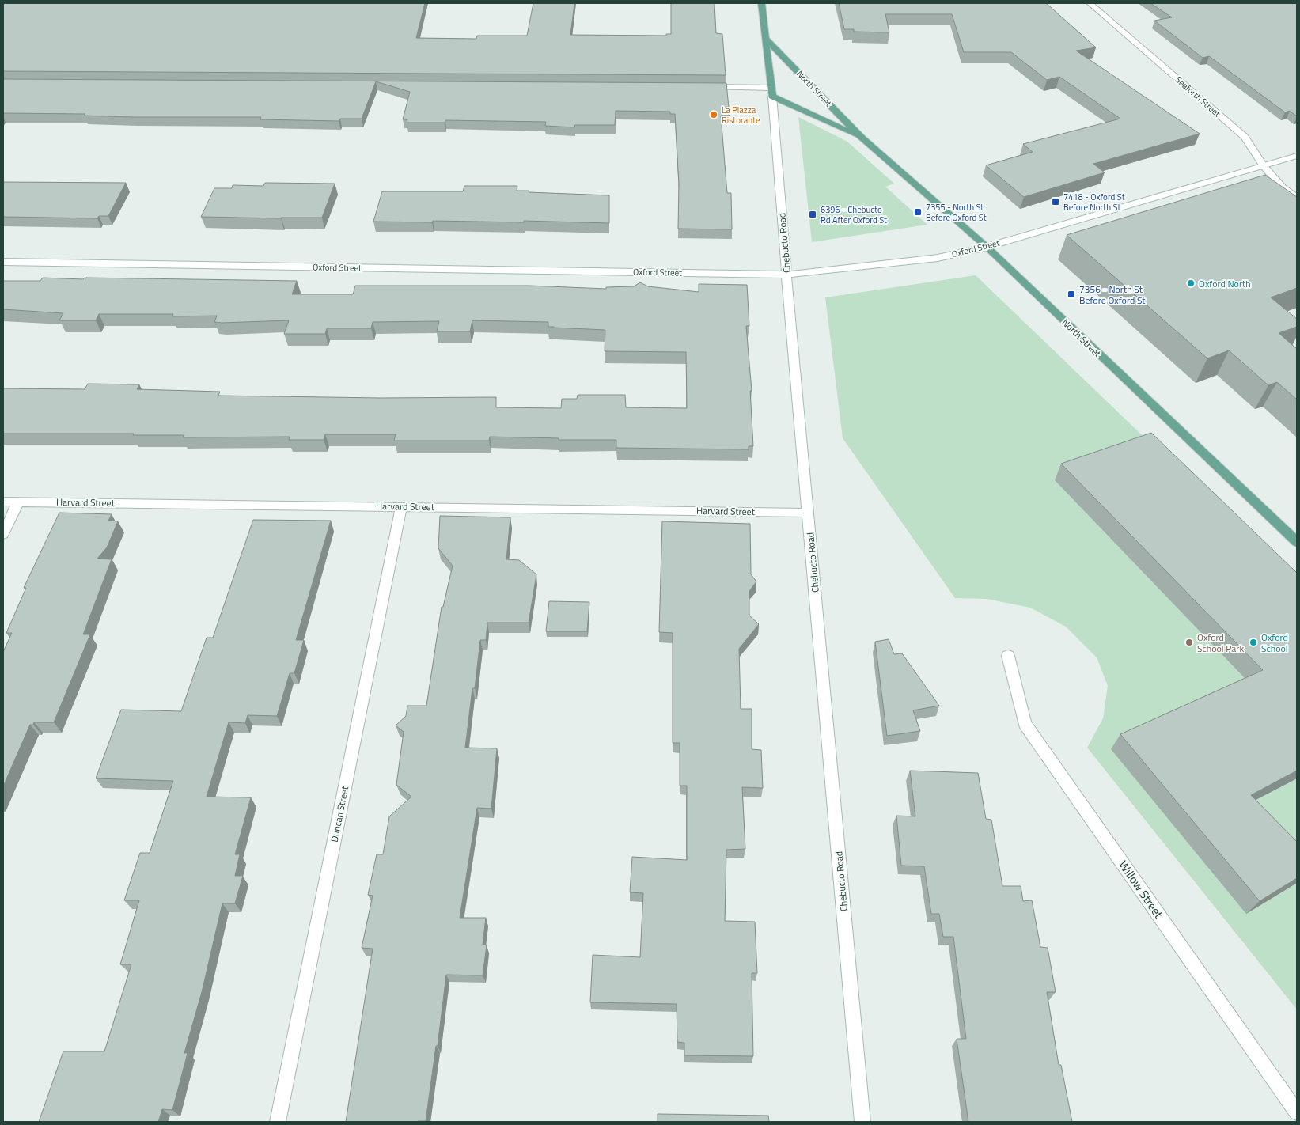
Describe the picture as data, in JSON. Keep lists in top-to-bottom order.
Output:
{
  "streets": {
    "main road": ["North Street", "Chebucto Road"],
    "street": [
      "Seaforth Street",
      "Oxford Street",
      "Harvard Street",
      "Duncan Street",
      "Willow Street"
    ]
  },
  "crossings": [
    ["North Street", "Chebucto Road"],
    ["North Street", "Oxford Street"],
    ["Seaforth Street", "Oxford Street"],
    ["Chebucto Road", "Oxford Street"],
    ["Chebucto Road", "Harvard Street"],
    ["Harvard Street", "Duncan Street"]
  ],
  "places": {
    "other": [
      "La Piazza Ristorante",
      "Oxford North",
      "Oxford School Park",
      "Oxford School"
    ],
    "transit": [
      "7418 - Oxford St Before North St",
      "7355 - North St Before Oxford St",
      "6396 - Chebucto Rd After Oxford St",
      "7356 - North St Before Oxford St"
    ]
  }
}
